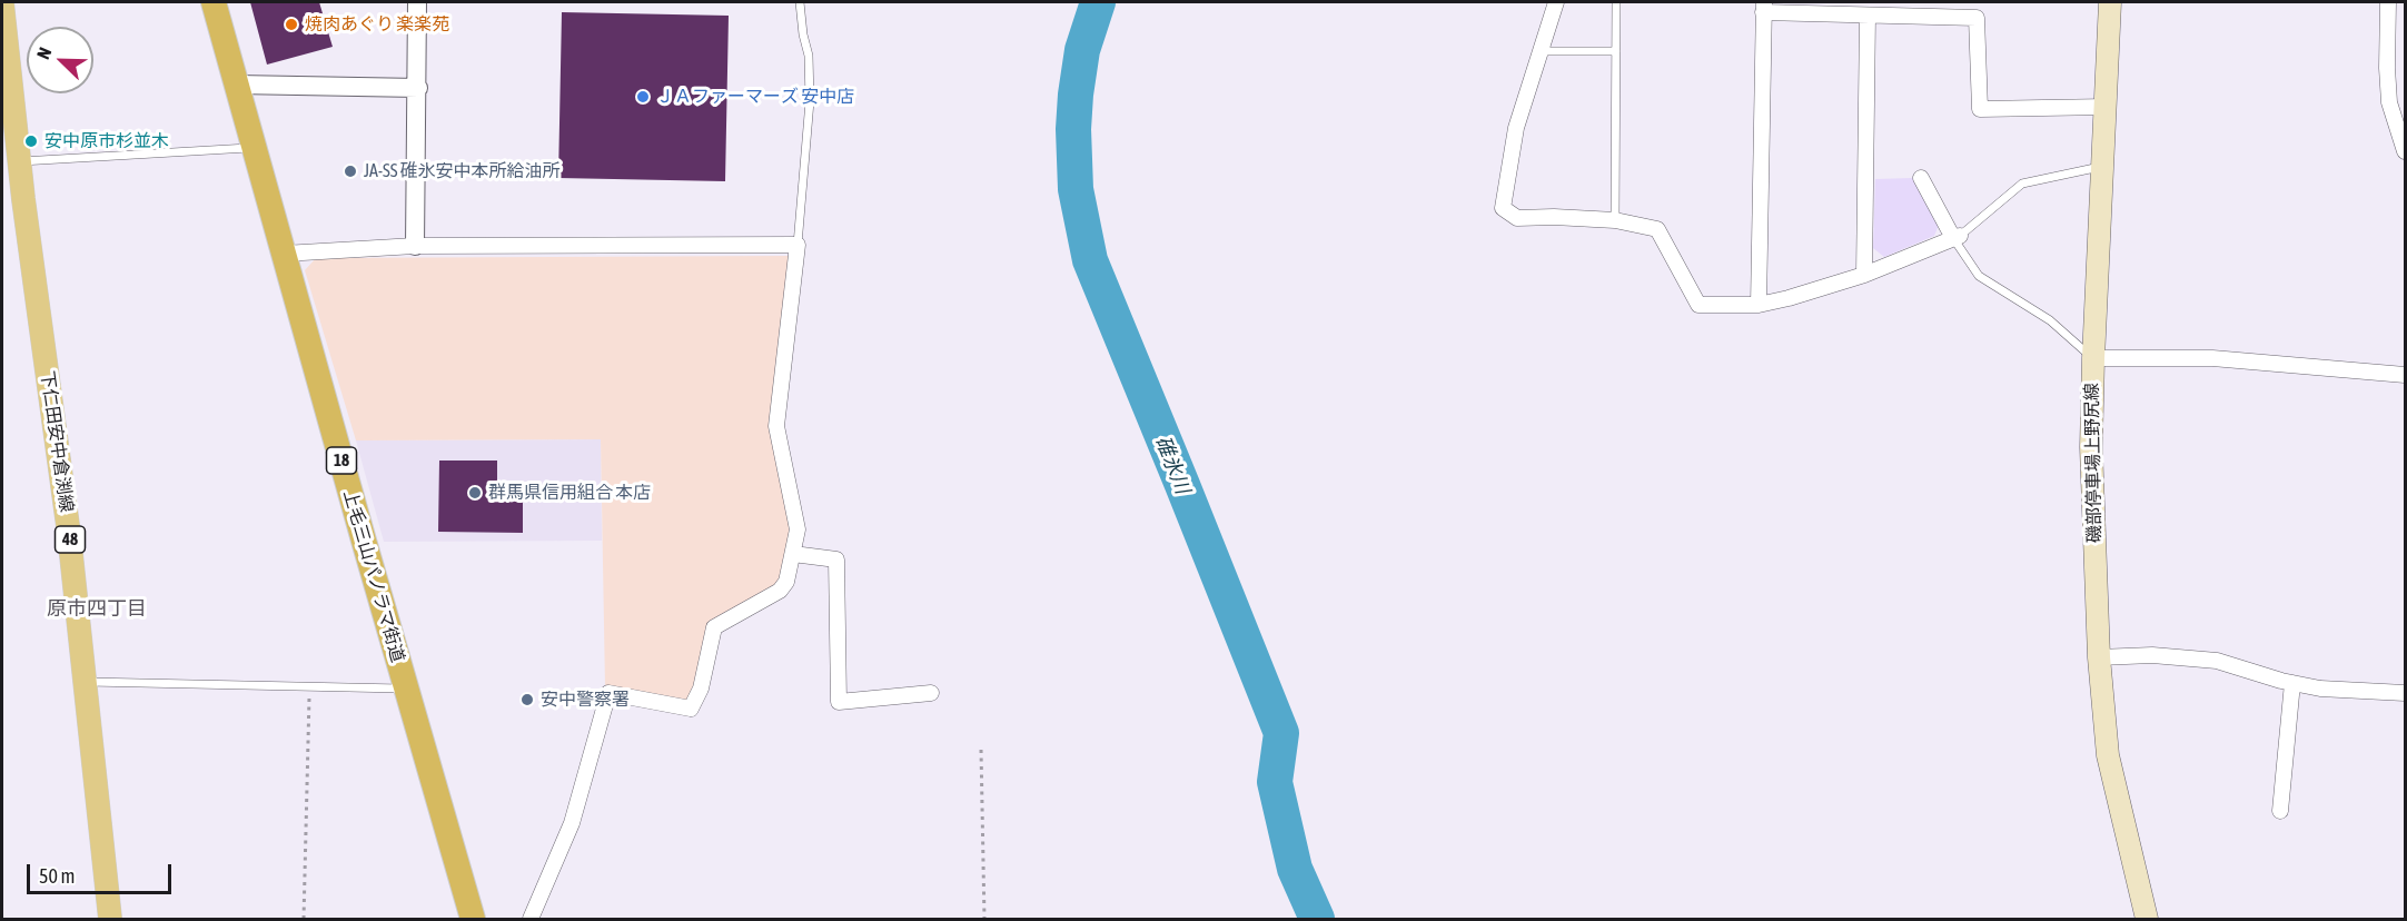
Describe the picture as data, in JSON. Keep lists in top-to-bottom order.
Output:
{
  "streets": {
    "highway": ["18", "上毛三山パノラマ街道"],
    "main road": ["下仁田安中倉渕線", "磯部停車場上野尻線", "48"]
  },
  "districts": ["原市四丁目"],
  "water": ["碓氷川"],
  "places": [
    "焼肉あぐり 楽楽苑",
    "ＪＡファーマーズ 安中店",
    "安中原市杉並木",
    "JA-SS 碓氷安中本所給油所",
    "群馬県信用組合 本店",
    "安中警察署"
  ],
  "scale_bar": "50 m",
  "north": "top left"
}
